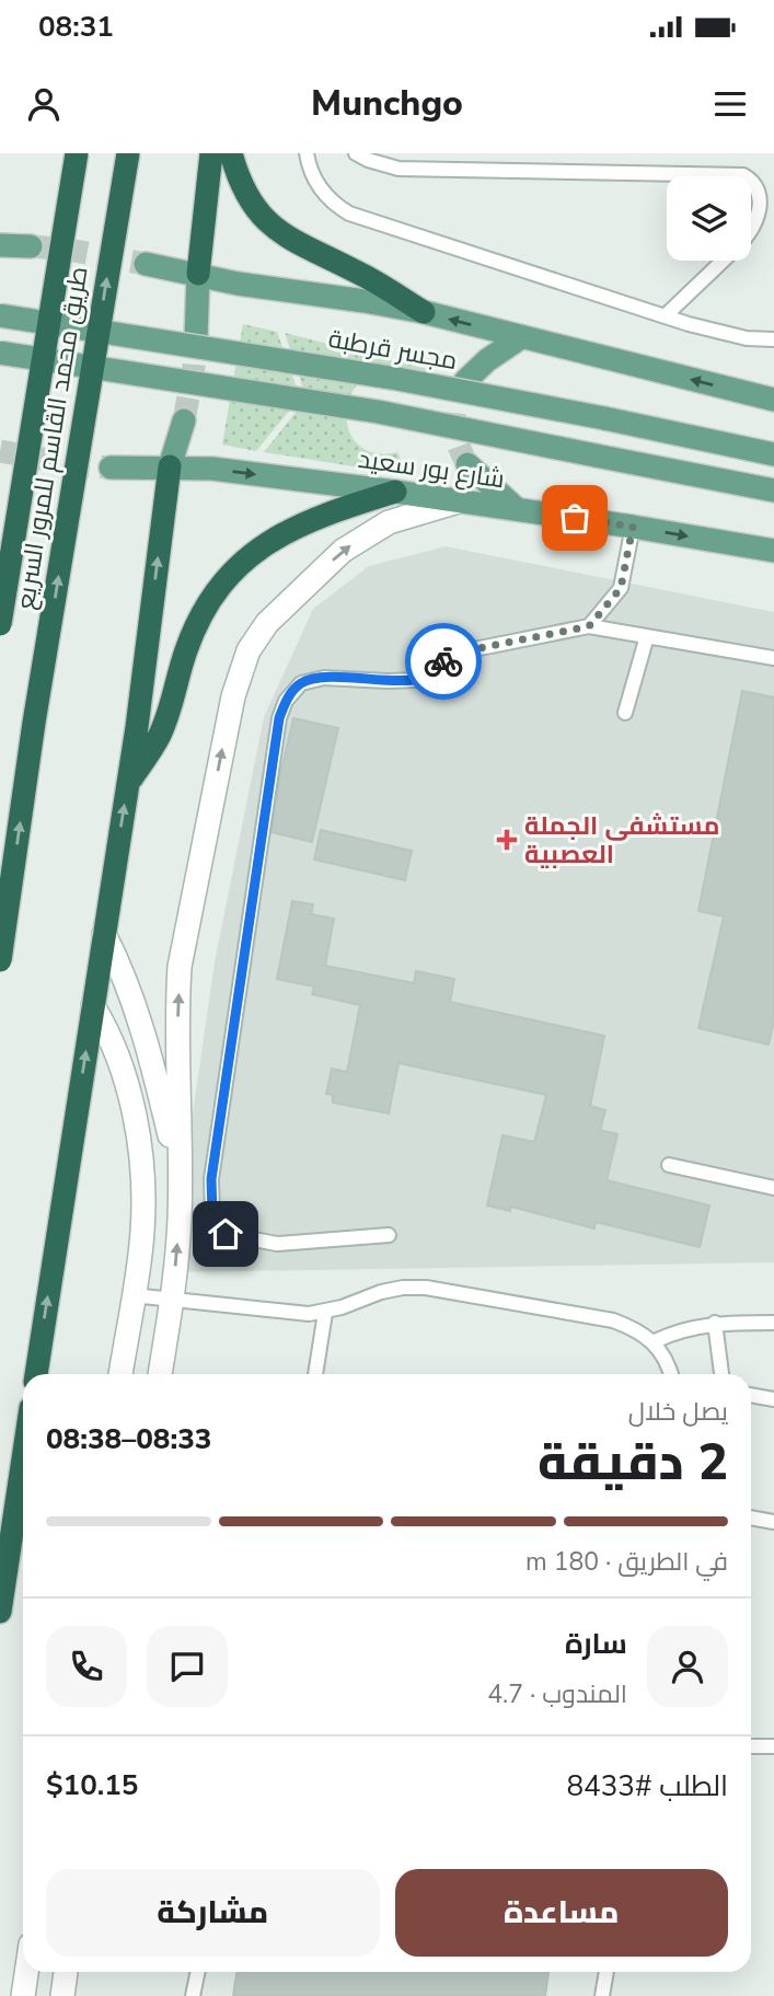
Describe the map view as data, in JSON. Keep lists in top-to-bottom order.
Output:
{
  "streets": {
    "highway": ["طريق محمد القاسم للمرور السريع"],
    "main road": ["مجسر قرطبة", "شارع بور سعيد"]
  },
  "places": {
    "health": ["مستشفى الجملة العصبية"]
  },
  "page": {
    "status": "08:31",
    "header": "Munchgo",
    "heading": ["2 دقيقة", "يصل خلال", "08:33–08:38"],
    "panel": [
      "سارة",
      "المندوب · 4.7",
      "الطلب #8433",
      "$10.15"
    ],
    "bar": "في الطريق · 180 m",
    "buttons": ["مساعدة", "مشاركة"]
  }
}
